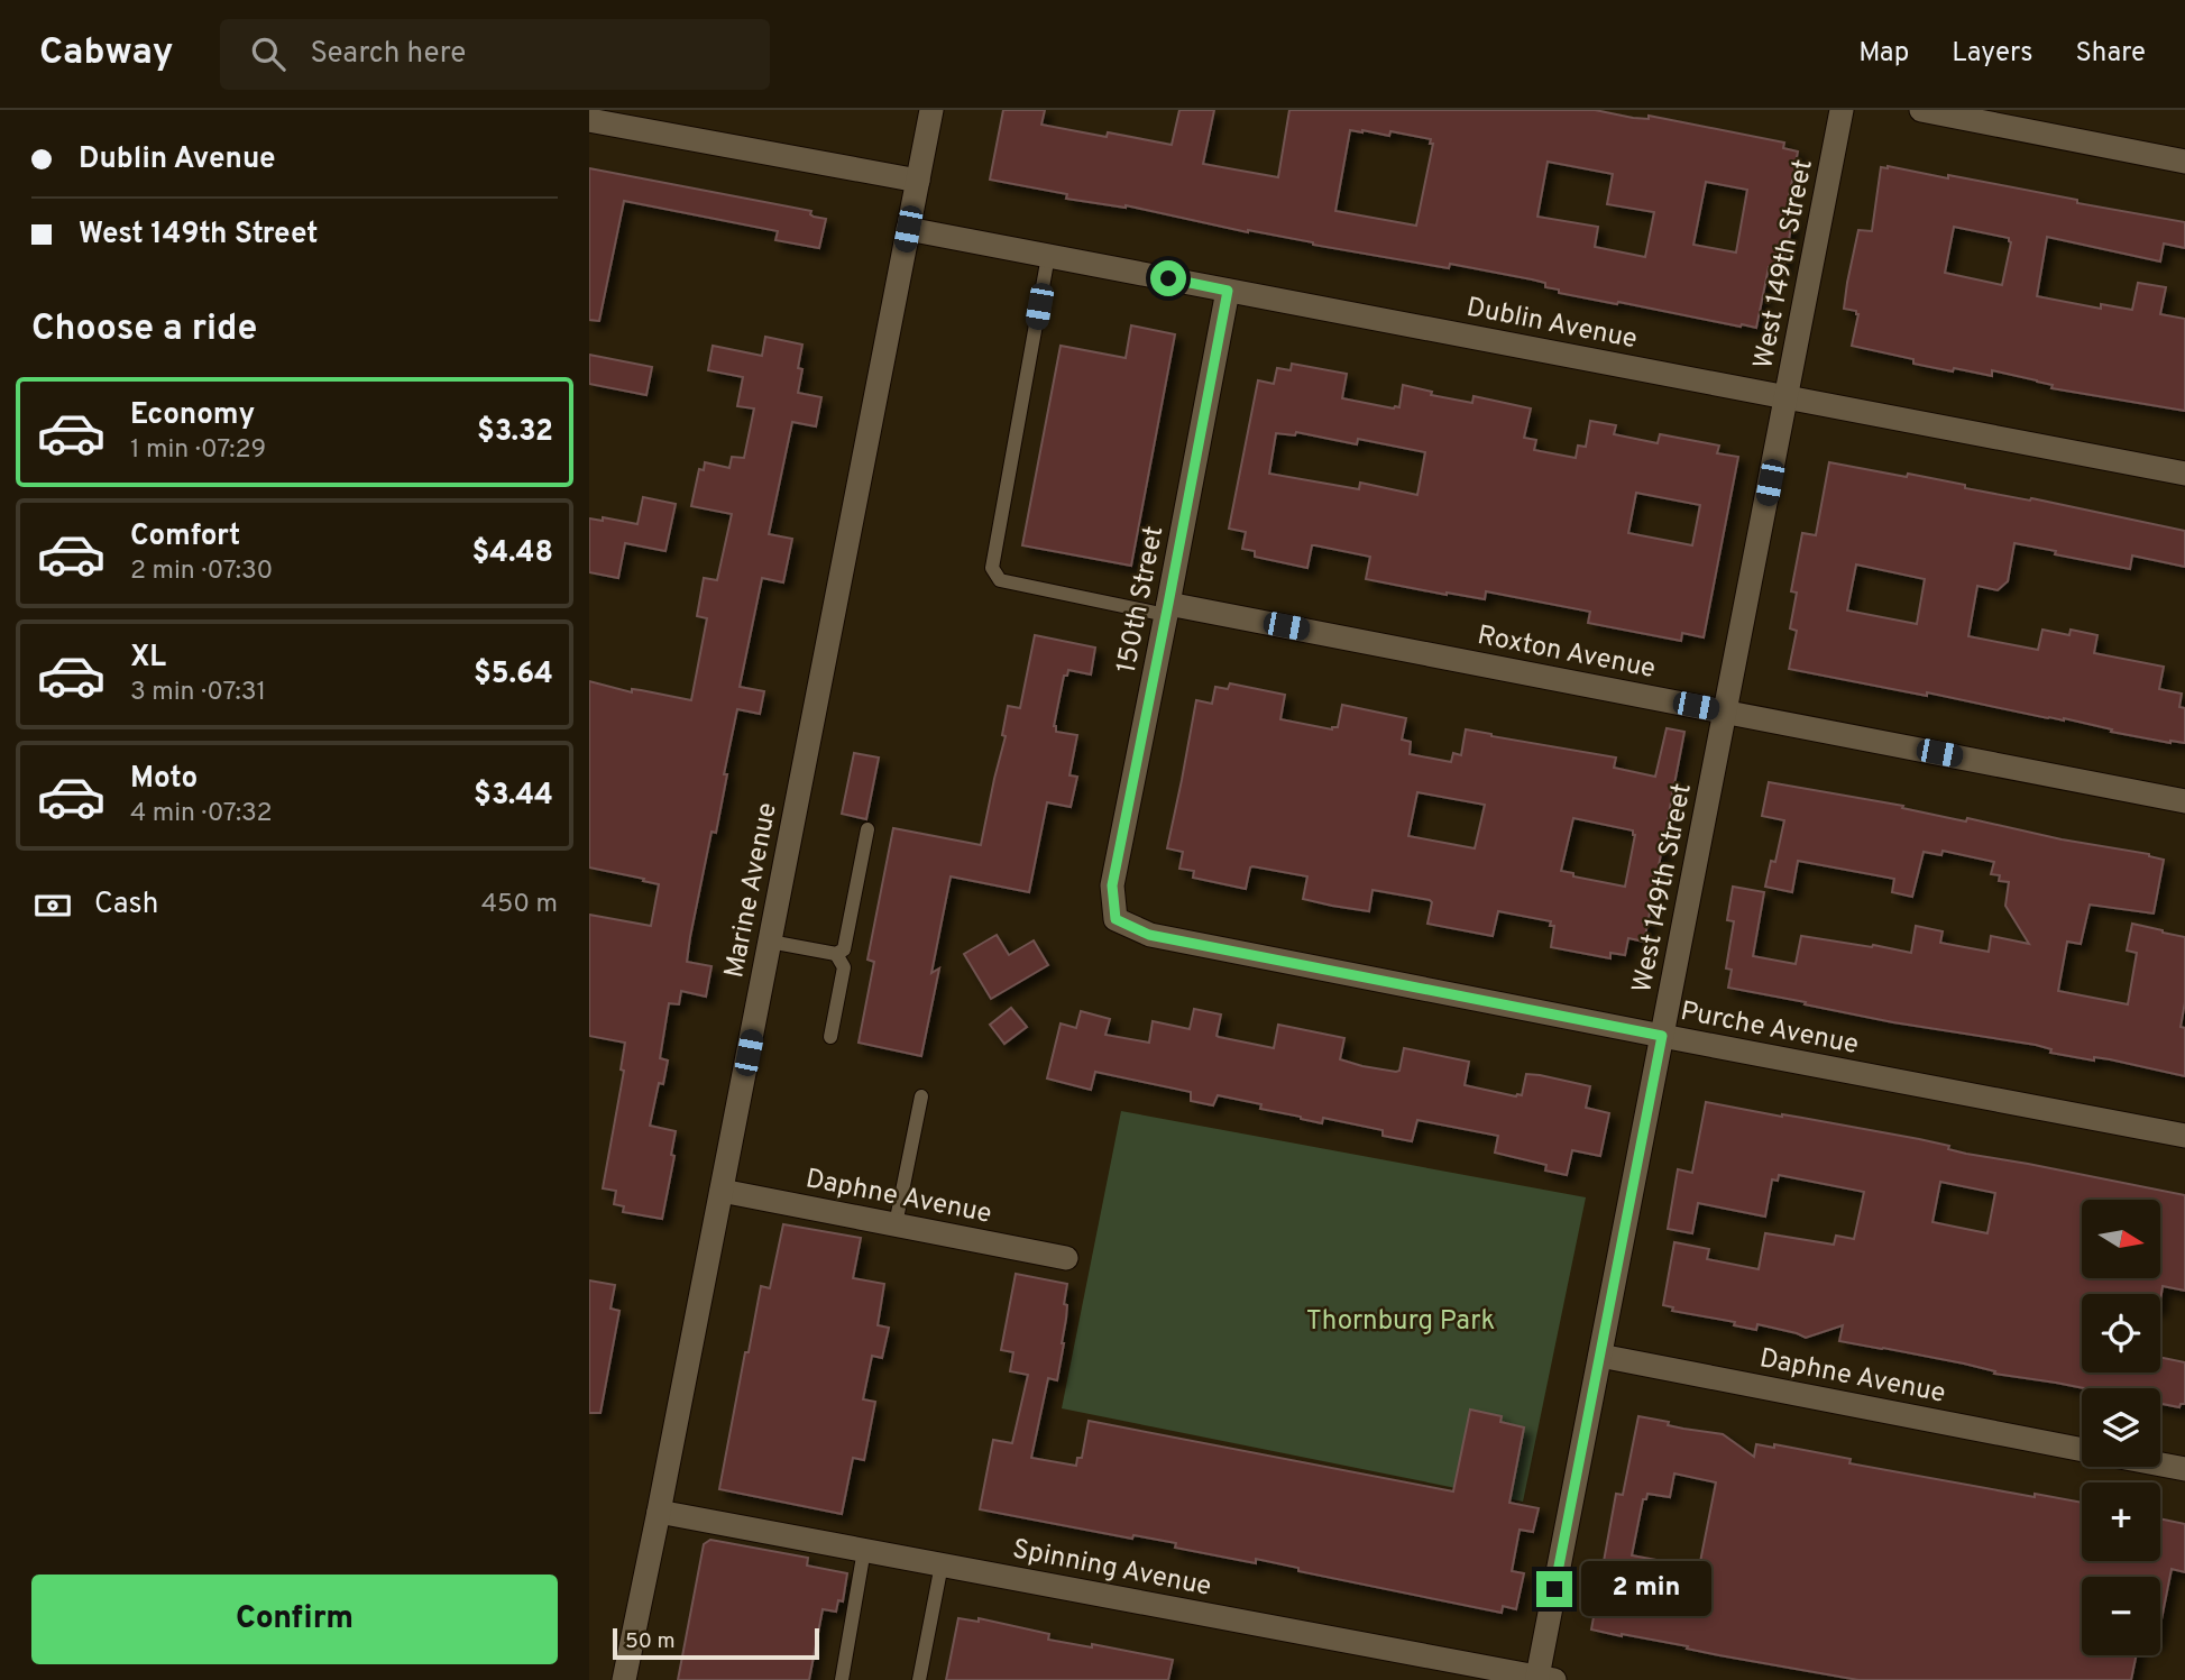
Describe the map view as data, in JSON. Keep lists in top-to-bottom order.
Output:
{
  "streets": {
    "street": [
      "West 149th Street",
      "Dublin Avenue",
      "150th Street",
      "Roxton Avenue",
      "Marine Avenue",
      "Purche Avenue",
      "Daphne Avenue",
      "Spinning Avenue"
    ]
  },
  "crossings": [
    ["West 149th Street", "Dublin Avenue"],
    ["West 149th Street", "Roxton Avenue"],
    ["West 149th Street", "Purche Avenue"],
    ["West 149th Street", "Daphne Avenue"],
    ["West 149th Street", "Spinning Avenue"],
    ["Dublin Avenue", "150th Street"],
    ["Dublin Avenue", "Marine Avenue"],
    ["150th Street", "Roxton Avenue"],
    ["150th Street", "Purche Avenue"],
    ["Marine Avenue", "Daphne Avenue"],
    ["Marine Avenue", "Spinning Avenue"]
  ],
  "parks": ["Thornburg Park"],
  "scale_bar": "50 m",
  "north": "right",
  "page": {
    "header": "Cabway",
    "search": "Search here",
    "nav": ["Map", "Layers", "Share"],
    "banner": ["Dublin Avenue", "West 149th Street"],
    "heading": "Choose a ride",
    "list": [
      {
        "name": "Economy",
        "note": "1 min · 07:29",
        "value": "$3.32"
      },
      {
        "name": "Comfort",
        "note": "2 min · 07:30",
        "value": "$4.48"
      },
      {
        "name": "XL",
        "note": "3 min · 07:31",
        "value": "$5.64"
      },
      {
        "name": "Moto",
        "note": "4 min · 07:32",
        "value": "$3.44"
      }
    ],
    "pay": ["Cash", "450 m"],
    "map_buttons": ["+", "−"],
    "buttons": "Confirm",
    "bubble": "2 min",
    "scale": "50 m"
  }
}
